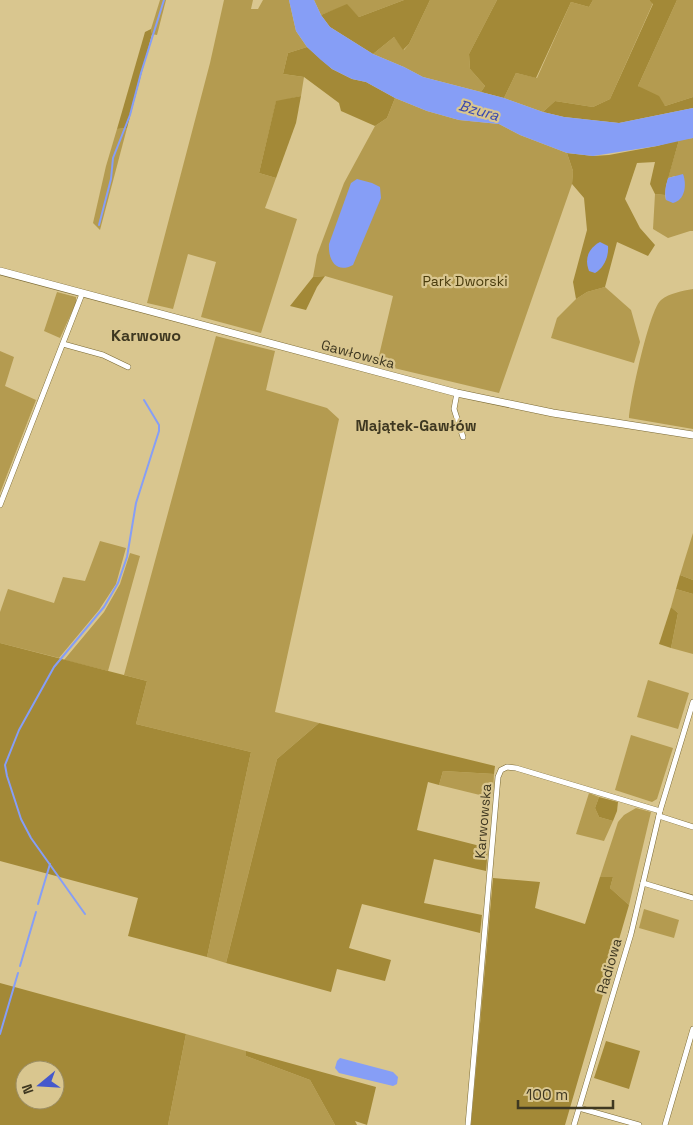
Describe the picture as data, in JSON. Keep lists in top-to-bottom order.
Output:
{
  "streets": {
    "street": ["Gawłowska", "Karwowska", "Radiowa"]
  },
  "crossings": [
    ["Karwowska", "Radiowa"]
  ],
  "districts": ["Karwowo", "Majątek-Gawłów"],
  "water": ["Bzura"],
  "parks": ["Park Dworski"],
  "scale_bar": "100 m",
  "north": "left"
}
